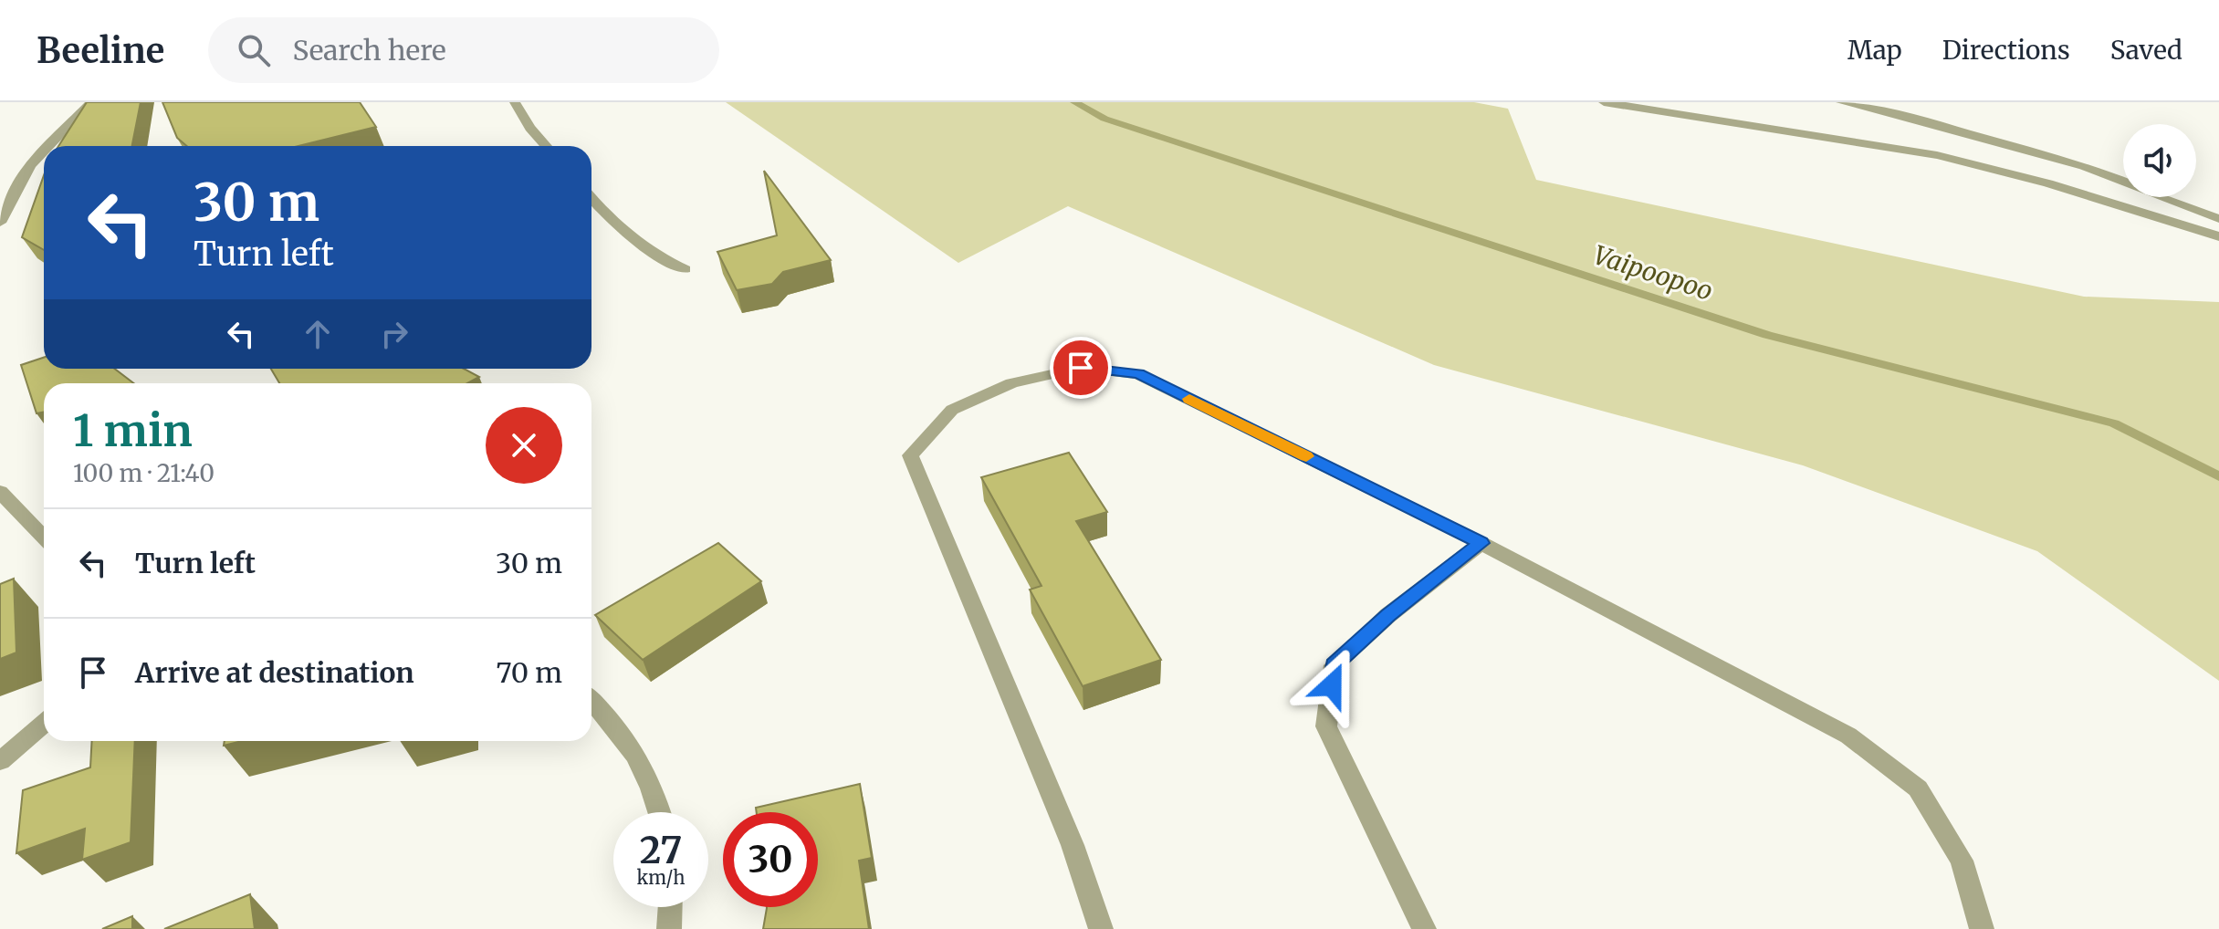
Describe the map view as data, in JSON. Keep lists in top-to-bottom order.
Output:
{
  "water": ["Vaipoopoo"],
  "page": {
    "header": "Beeline",
    "search": "Search here",
    "nav": ["Map", "Directions", "Saved"],
    "turn": ["30 m", "Turn left"],
    "heading": ["1 min", "100 m · 21:40"],
    "list": [
      {
        "name": "Turn left",
        "value": "30 m"
      },
      {
        "name": "Arrive at destination",
        "value": "70 m"
      }
    ],
    "speed": "27 km/h",
    "limit": "30"
  }
}
